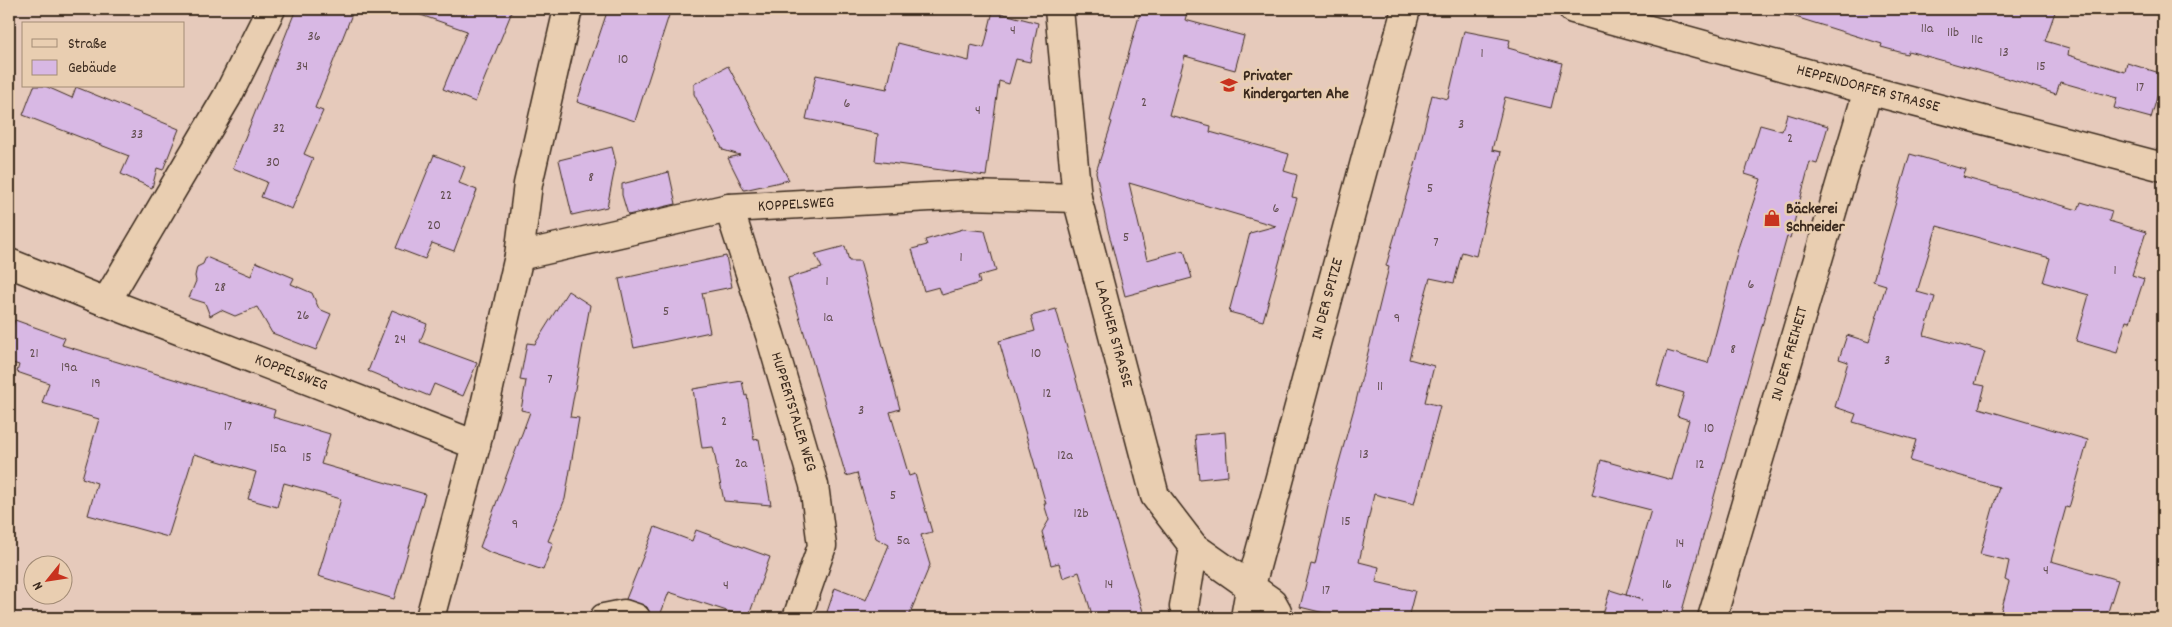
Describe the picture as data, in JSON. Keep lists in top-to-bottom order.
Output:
{
  "streets": {
    "street": [
      "HEPPENDORFER STRASSE",
      "KOPPELSWEG",
      "IN DER SPITZE",
      "LAACHER STRASSE",
      "IN DER FREIHEIT",
      "HUPPERTSTALER WEG"
    ]
  },
  "crossings": [
    ["HEPPENDORFER STRASSE", "IN DER FREIHEIT"],
    ["KOPPELSWEG", "LAACHER STRASSE"],
    ["KOPPELSWEG", "HUPPERTSTALER WEG"],
    ["IN DER SPITZE", "LAACHER STRASSE"]
  ],
  "places": {
    "school or university": ["Privater Kindergarten Ahe"],
    "shop": ["Bäckerei Schneider"]
  },
  "house_numbers": [
    "11a",
    "4",
    "11b",
    "36",
    "11c",
    "13",
    "1",
    "10",
    "34",
    "15",
    "17",
    "2",
    "6",
    "4",
    "3",
    "32",
    "33",
    "2",
    "30",
    "8",
    "5",
    "22",
    "6",
    "20",
    "5",
    "7",
    "1",
    "1",
    "1",
    "6",
    "28",
    "5",
    "26",
    "1a",
    "9",
    "24",
    "8",
    "21",
    "10",
    "3",
    "19a",
    "7",
    "19",
    "11",
    "12",
    "3",
    "2",
    "17",
    "10",
    "15a",
    "13",
    "12a",
    "15",
    "2a",
    "12",
    "5",
    "12b",
    "15",
    "9",
    "5a",
    "14",
    "4",
    "14",
    "16",
    "4",
    "17"
  ],
  "legend": ["Straße", "Gebäude"],
  "north": "bottom left"
}
